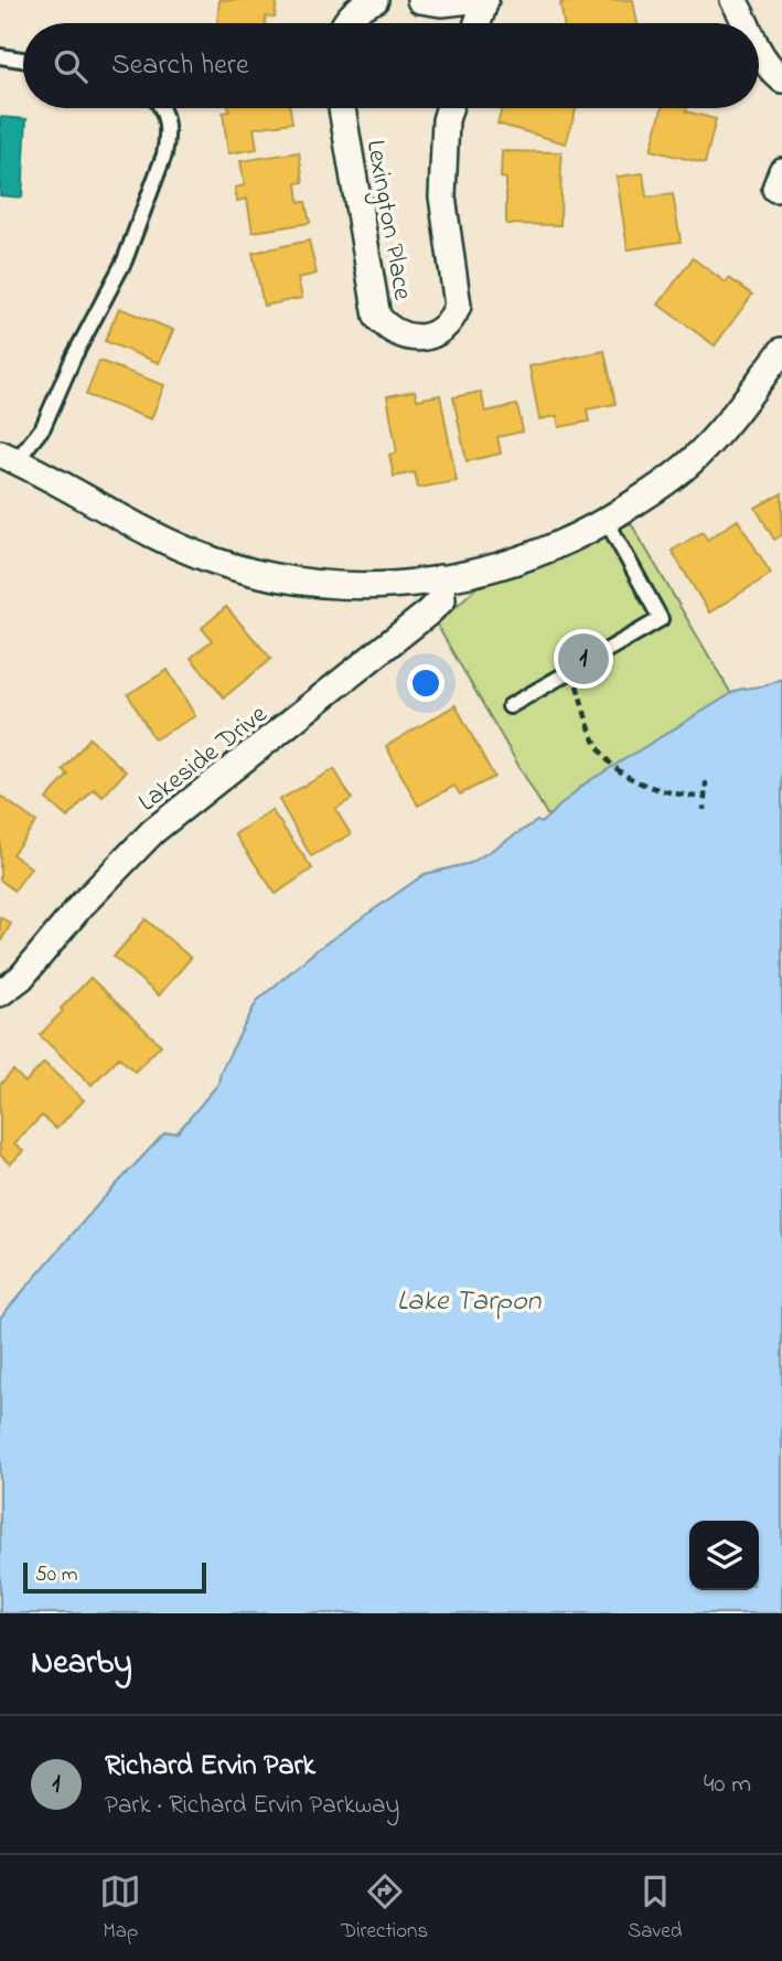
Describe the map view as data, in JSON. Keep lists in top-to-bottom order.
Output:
{
  "streets": {
    "street": ["Lexington Place", "Lakeside Drive"]
  },
  "water": ["Lake Tarpon"],
  "scale_bar": "50 m",
  "page": {
    "search": "Search here",
    "pins": "1",
    "scale": "50 m",
    "heading": "Nearby",
    "list": [
      {
        "mark": "1",
        "name": "Richard Ervin Park",
        "note": "Park · Richard Ervin Parkway",
        "value": "40 m"
      }
    ],
    "nav": ["Map", "Directions", "Saved"]
  }
}
